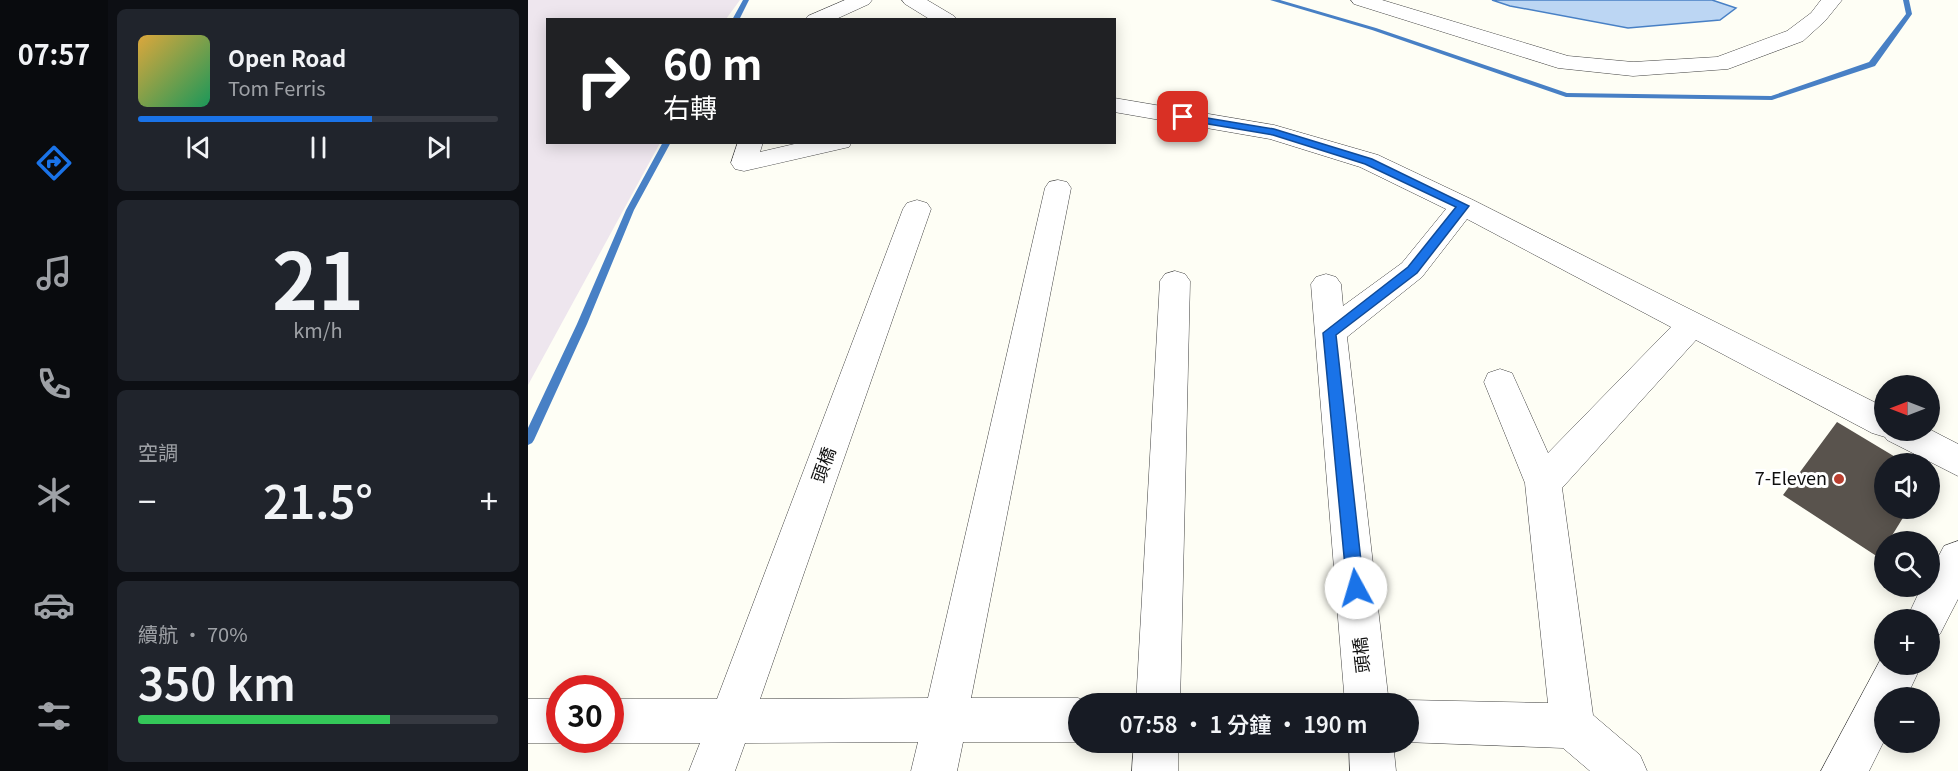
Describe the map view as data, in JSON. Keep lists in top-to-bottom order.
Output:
{
  "streets": {
    "street": ["頭橋"]
  },
  "places": ["7-Eleven"],
  "north": "left",
  "page": {
    "tabs": "07:57",
    "turn": ["60 m", "右轉"],
    "song": ["Open Road", "Tom Ferris"],
    "tile": [
      ["21", "km/h"],
      "空調",
      ["續航 · 70%", "350 km"]
    ],
    "map_buttons": ["+", "−"],
    "heat": ["−", "21.5°", "+"],
    "limit": "30",
    "trip": "07:58 · 1 分鐘 · 190 m"
  }
}
